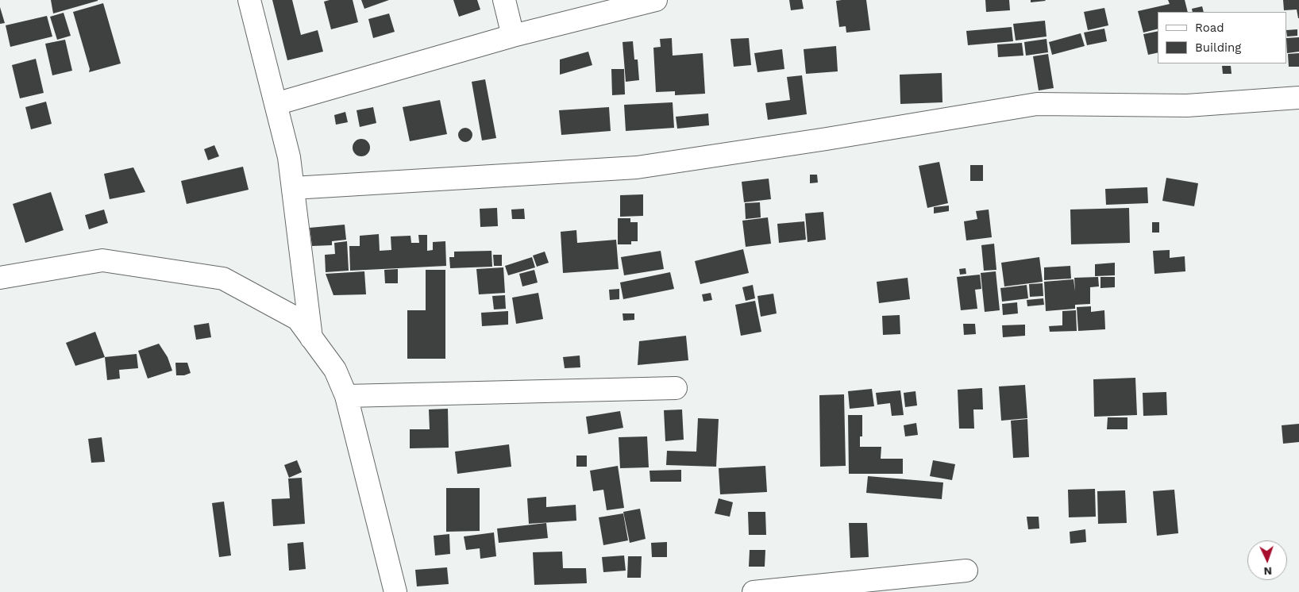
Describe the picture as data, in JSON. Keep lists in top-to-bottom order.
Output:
{
  "legend": ["Road", "Building"],
  "north": "bottom"
}
